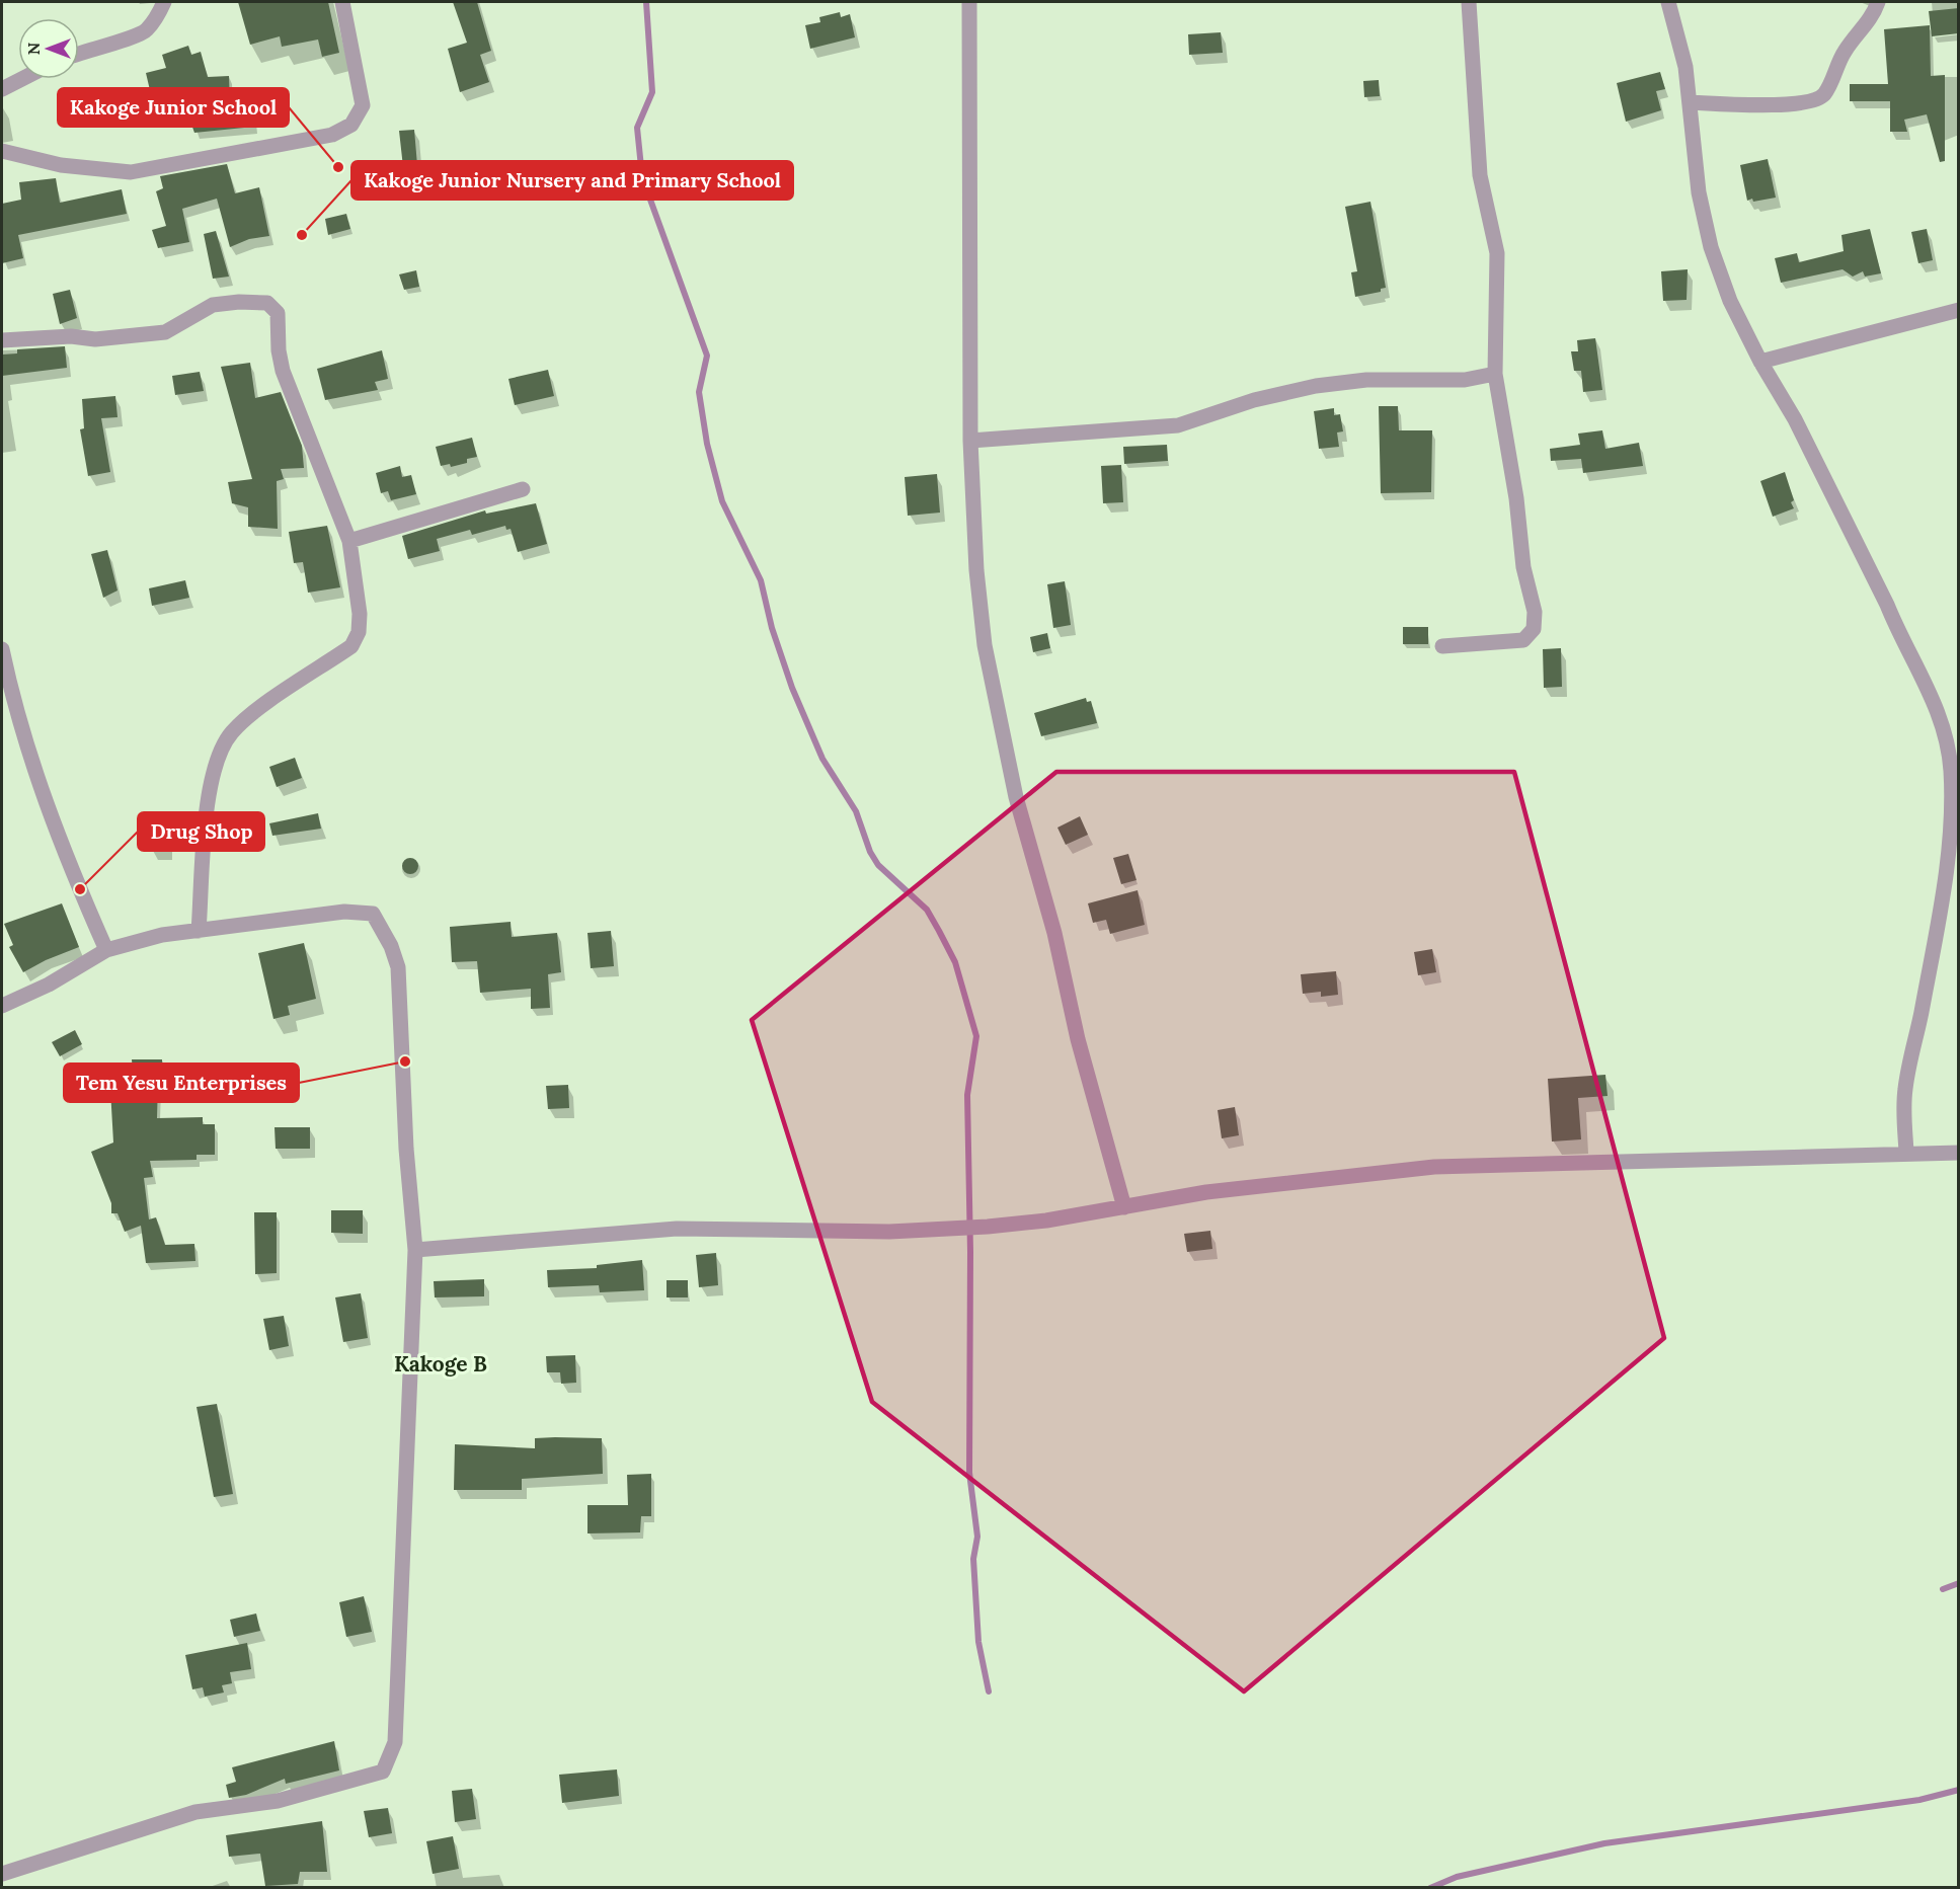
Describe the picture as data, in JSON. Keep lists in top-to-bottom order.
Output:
{
  "districts": ["Kakoge B"],
  "places": [
    "Kakoge Junior School",
    "Kakoge Junior Nursery and Primary School",
    "Drug Shop",
    "Tem Yesu Enterprises"
  ],
  "north": "left"
}
